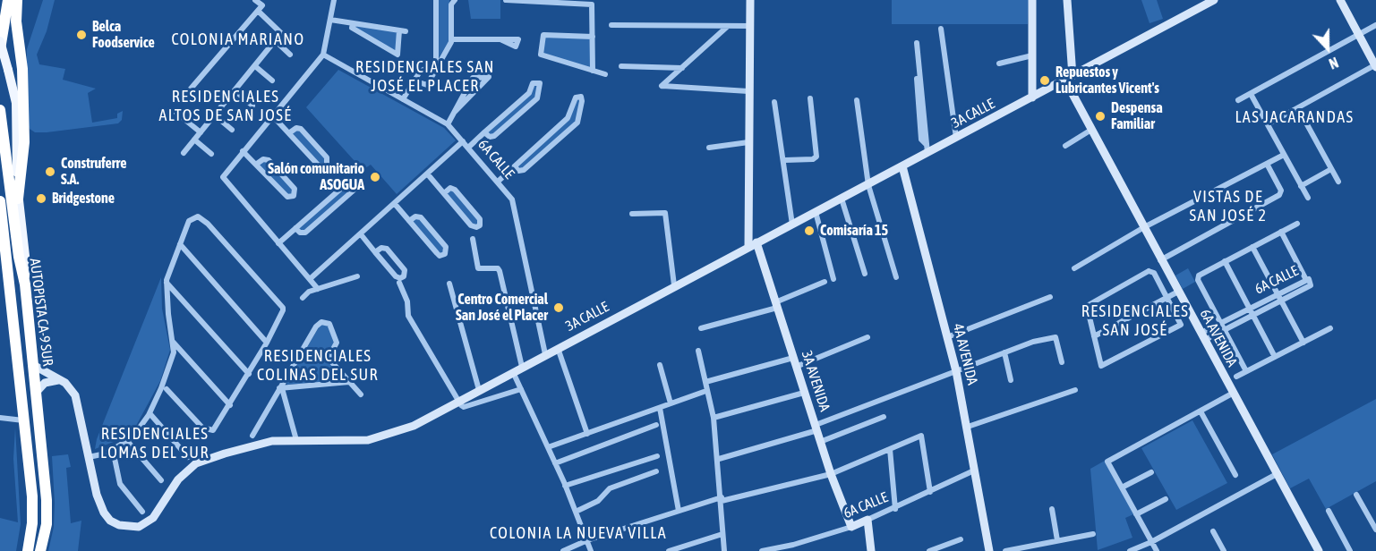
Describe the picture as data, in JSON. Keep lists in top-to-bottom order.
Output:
{
  "streets": {
    "highway": ["AUTOPISTA CA-9 SUR"],
    "street": [
      "3A CALLE",
      "6A CALLE",
      "6A AVENIDA",
      "4A AVENIDA",
      "3A AVENIDA"
    ]
  },
  "crossings": [
    ["3A CALLE", "6A CALLE"],
    ["3A CALLE", "AUTOPISTA CA-9 SUR"],
    ["3A CALLE", "6A AVENIDA"],
    ["3A CALLE", "4A AVENIDA"],
    ["3A CALLE", "3A AVENIDA"],
    ["6A CALLE", "6A AVENIDA"],
    ["6A CALLE", "4A AVENIDA"],
    ["6A CALLE", "3A AVENIDA"]
  ],
  "districts": [
    "COLONIA MARIANO",
    "RESIDENCIALES SAN JOSÉ EL PLACER",
    "RESIDENCIALES ALTOS DE SAN JOSÉ",
    "LAS JACARANDAS",
    "VISTAS DE SAN JOSÉ 2",
    "RESIDENCIALES SAN JOSÉ",
    "RESIDENCIALES COLINAS DEL SUR",
    "RESIDENCIALES LOMAS DEL SUR",
    "COLONIA LA NUEVA VILLA"
  ],
  "places": [
    "Belca Foodservice",
    "Repuestos y Lubricantes Vicent's",
    "Despensa Familiar",
    "Construferre S.A.",
    "Salón comunitario ASOGUA",
    "Bridgestone",
    "Comisaría 15",
    "Centro Comercial San José el Placer"
  ],
  "north": "bottom"
}
